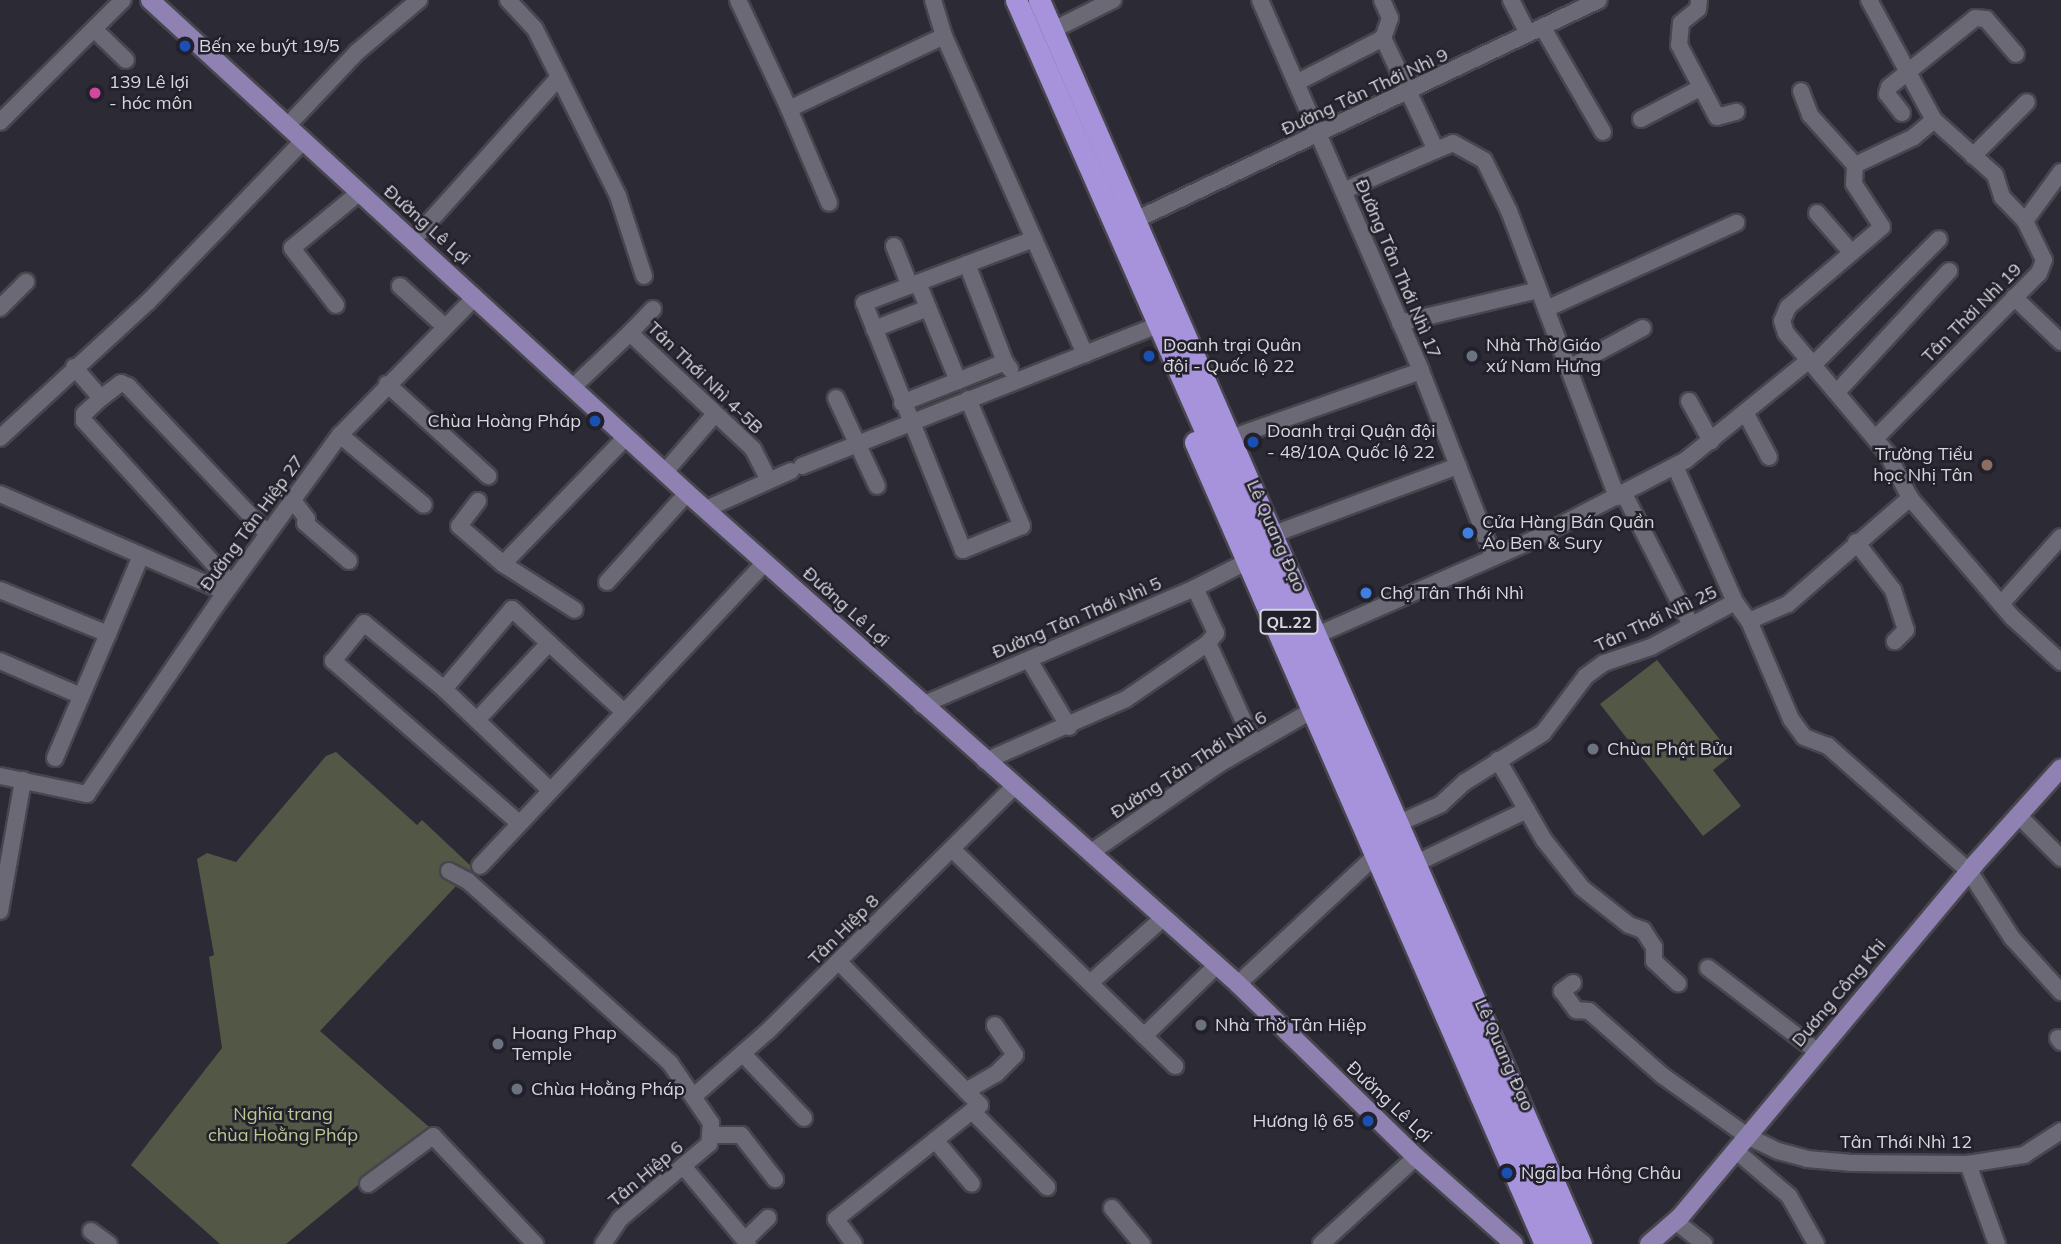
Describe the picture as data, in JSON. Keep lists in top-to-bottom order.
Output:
{
  "streets": {
    "highway": ["Lê Quang Đạo", "QL.22"],
    "main road": ["Đường Lê Lợi", "Dương Công Khi"],
    "street": [
      "Đường Tân Thới Nhì 9",
      "Đường Tân Thới Nhì 17",
      "Tân Thời Nhì 19",
      "Tân Thới Nhì 4-5B",
      "Đường Tân Hiệp 27",
      "Đường Tân Thới Nhì 5",
      "Tân Thới Nhì 25",
      "Đường Tản Thới Nhì 6",
      "Tân Hiệp 8",
      "Tân Thới Nhì 12",
      "Tân Hiệp 6"
    ]
  },
  "crossings": [
    ["Đường Tân Thới Nhì 9", "Đường Tân Thới Nhì 17"],
    ["Đường Tân Thới Nhì 9", "Lê Quang Đạo"],
    ["Đường Lê Lợi", "Đường Tân Hiệp 27"],
    ["Đường Lê Lợi", "Đường Tân Thới Nhì 5"],
    ["Đường Lê Lợi", "Đường Tản Thới Nhì 6"],
    ["Đường Lê Lợi", "Tân Hiệp 8"],
    ["Lê Quang Đạo", "Đường Tân Thới Nhì 5"],
    ["Lê Quang Đạo", "Tân Thới Nhì 25"],
    ["Lê Quang Đạo", "Đường Tản Thới Nhì 6"],
    ["Tân Thới Nhì 25", "Dương Công Khi"],
    ["Dương Công Khi", "Tân Thới Nhì 12"]
  ],
  "parks": ["Nghĩa trang chùa Hoằng Pháp"],
  "places": [
    "Bến xe buýt 19/5",
    "139 Lê lợi - hóc môn",
    "Doanh trại Quân đội - Quốc lộ 22",
    "Nhà Thờ Giáo xứ Nam Hưng",
    "Chùa Hoàng Pháp",
    "Doanh trại Quận đội - 48/10A Quốc lộ 22",
    "Trường Tiểu học Nhị Tân",
    "Cửa Hàng Bán Quần Áo Ben & Sury",
    "Chợ Tân Thới Nhì",
    "Chùa Phật Bửu",
    "Nhà Thờ Tân Hiệp",
    "Hoang Phap Temple",
    "Chùa Hoằng Pháp",
    "Hương lộ 65",
    "Ngã ba Hồng Châu"
  ]
}
